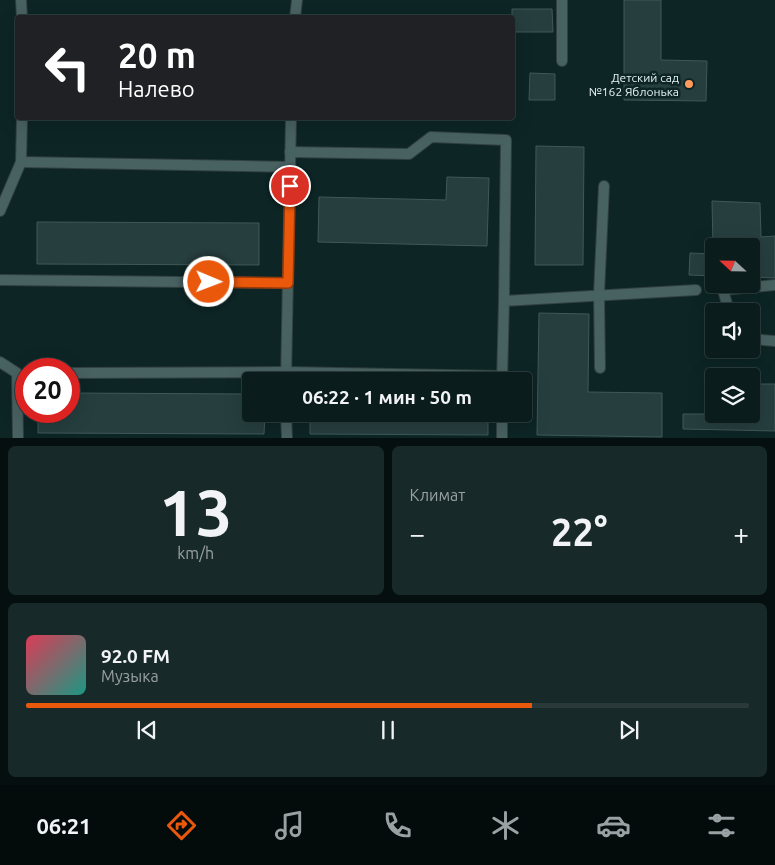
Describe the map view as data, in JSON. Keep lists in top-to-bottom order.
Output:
{
  "places": ["Детский сад №162 Яблонька"],
  "north": "left",
  "page": {
    "turn": ["20 m", "Налево"],
    "limit": "20",
    "trip": "06:22 · 1 мин · 50 m",
    "tile": [
      ["13", "km/h"],
      "Климат"
    ],
    "heat": ["−", "22°", "+"],
    "song": ["92.0 FM", "Музыка"],
    "tabs": "06:21"
  }
}
